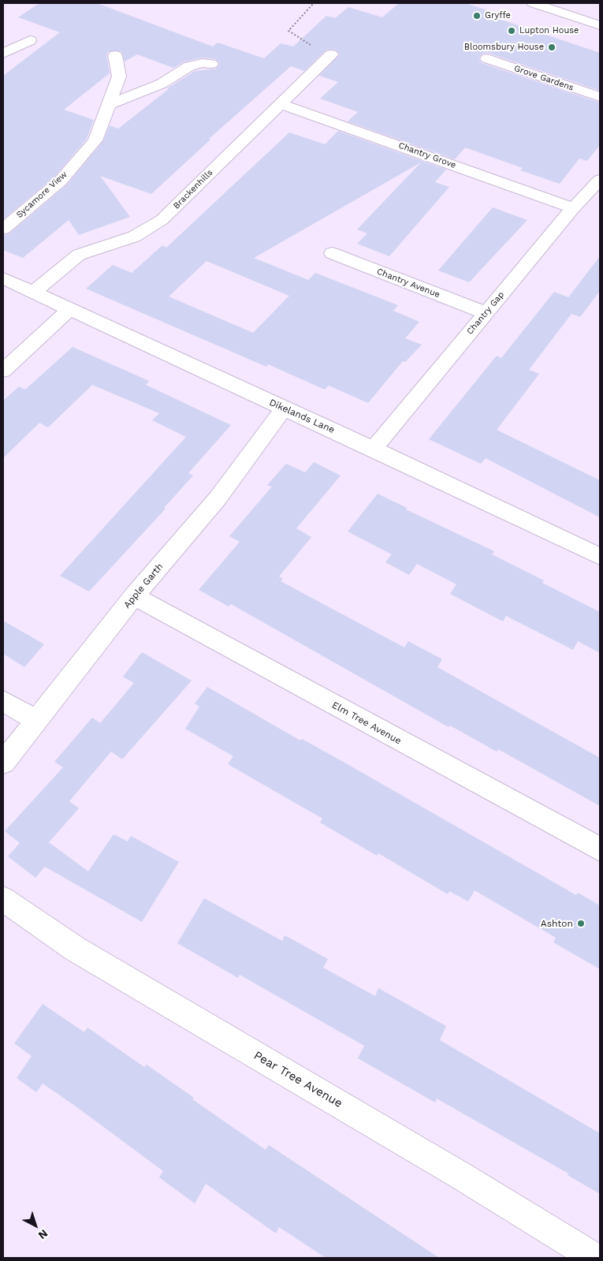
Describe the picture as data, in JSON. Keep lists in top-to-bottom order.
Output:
{
  "streets": {
    "street": [
      "Grove Gardens",
      "Chantry Grove",
      "Brackenhills",
      "Sycamore View",
      "Chantry Avenue",
      "Chantry Gap",
      "Dikelands Lane",
      "Apple Garth",
      "Elm Tree Avenue",
      "Pear Tree Avenue"
    ]
  },
  "crossings": [
    ["Chantry Grove", "Brackenhills"],
    ["Chantry Grove", "Chantry Gap"],
    ["Brackenhills", "Dikelands Lane"],
    ["Chantry Avenue", "Chantry Gap"],
    ["Chantry Gap", "Dikelands Lane"],
    ["Dikelands Lane", "Apple Garth"],
    ["Apple Garth", "Elm Tree Avenue"]
  ],
  "places": [
    "Gryffe",
    "Lupton House",
    "Bloomsbury House",
    "Ashton"
  ],
  "north": "bottom right"
}
